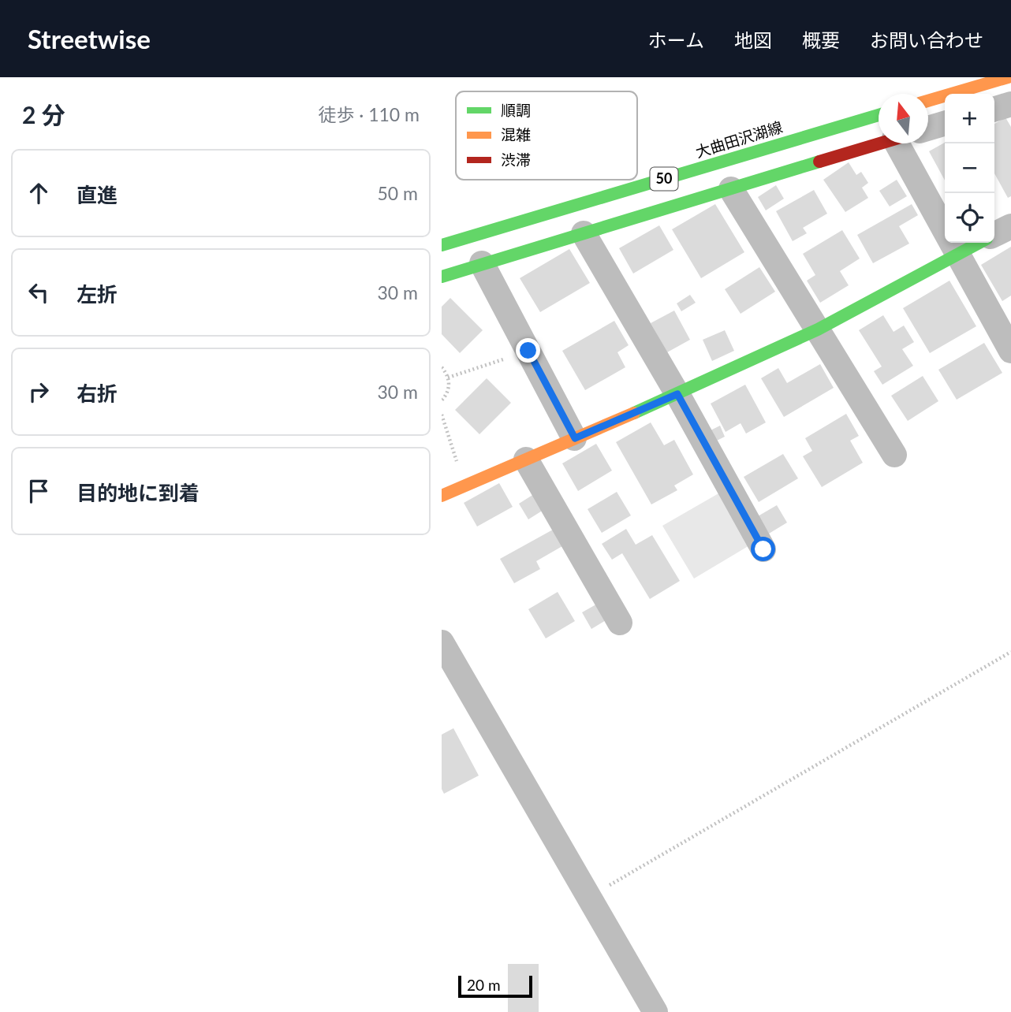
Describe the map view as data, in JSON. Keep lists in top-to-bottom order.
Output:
{
  "streets": {
    "street": ["大曲田沢湖線", "50"]
  },
  "legend": ["順調", "混雑", "渋滞"],
  "scale_bar": "20 m",
  "north": "top",
  "page": {
    "header": "Streetwise",
    "nav": [
      "ホーム",
      "地図",
      "概要",
      "お問い合わせ"
    ],
    "heading": ["2 分", "徒歩 · 110 m"],
    "map_buttons": ["+", "−"],
    "list": [
      ["直進", "50 m"],
      ["左折", "30 m"],
      ["右折", "30 m"],
      "目的地に到着"
    ],
    "scale": "20 m"
  }
}
